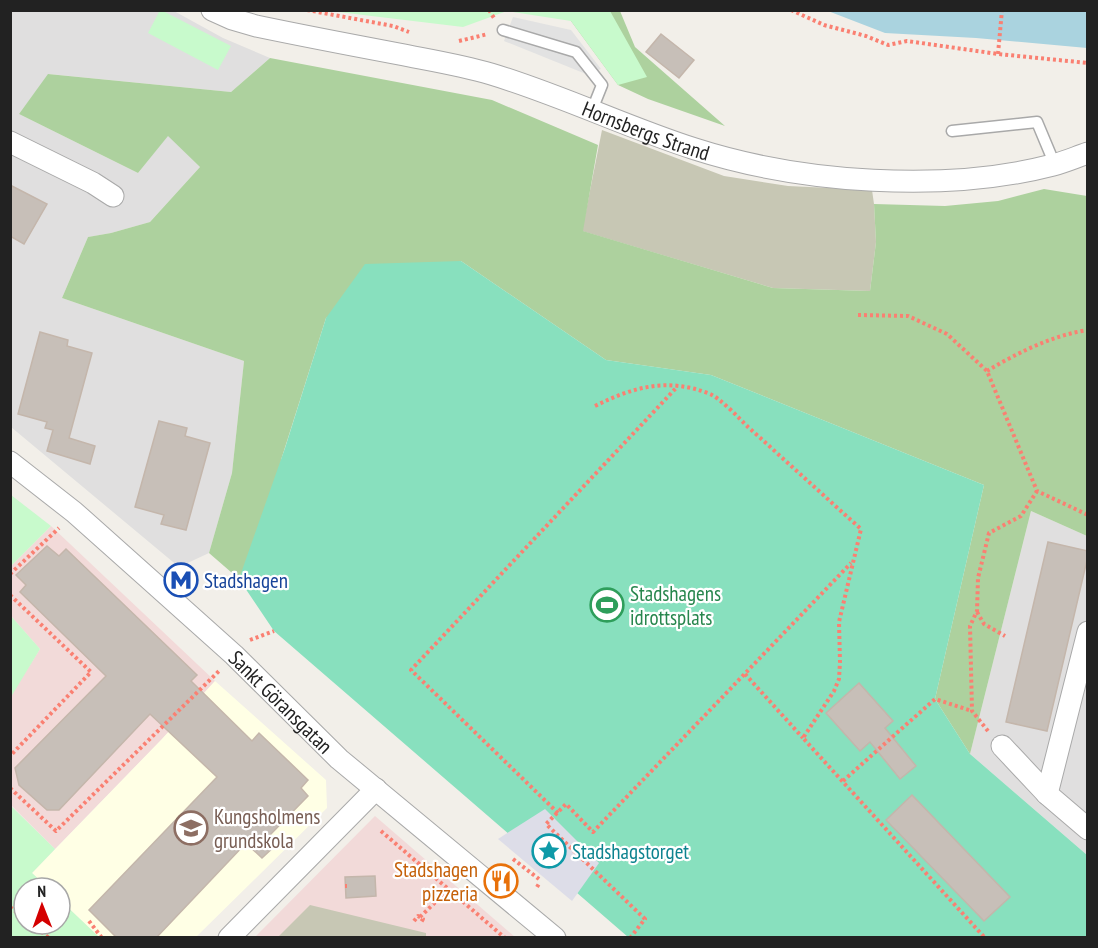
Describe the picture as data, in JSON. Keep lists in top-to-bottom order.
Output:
{
  "streets": {
    "street": ["Hornsbergs Strand", "Sankt Göransgatan"]
  },
  "places": {
    "metro station": ["Stadshagen"],
    "sports": ["Stadshagens idrottsplats"],
    "school or university": ["Kungsholmens grundskola"],
    "place": ["Stadshagstorget"],
    "restaurant": ["Stadshagen pizzeria"]
  },
  "north": "top"
}
